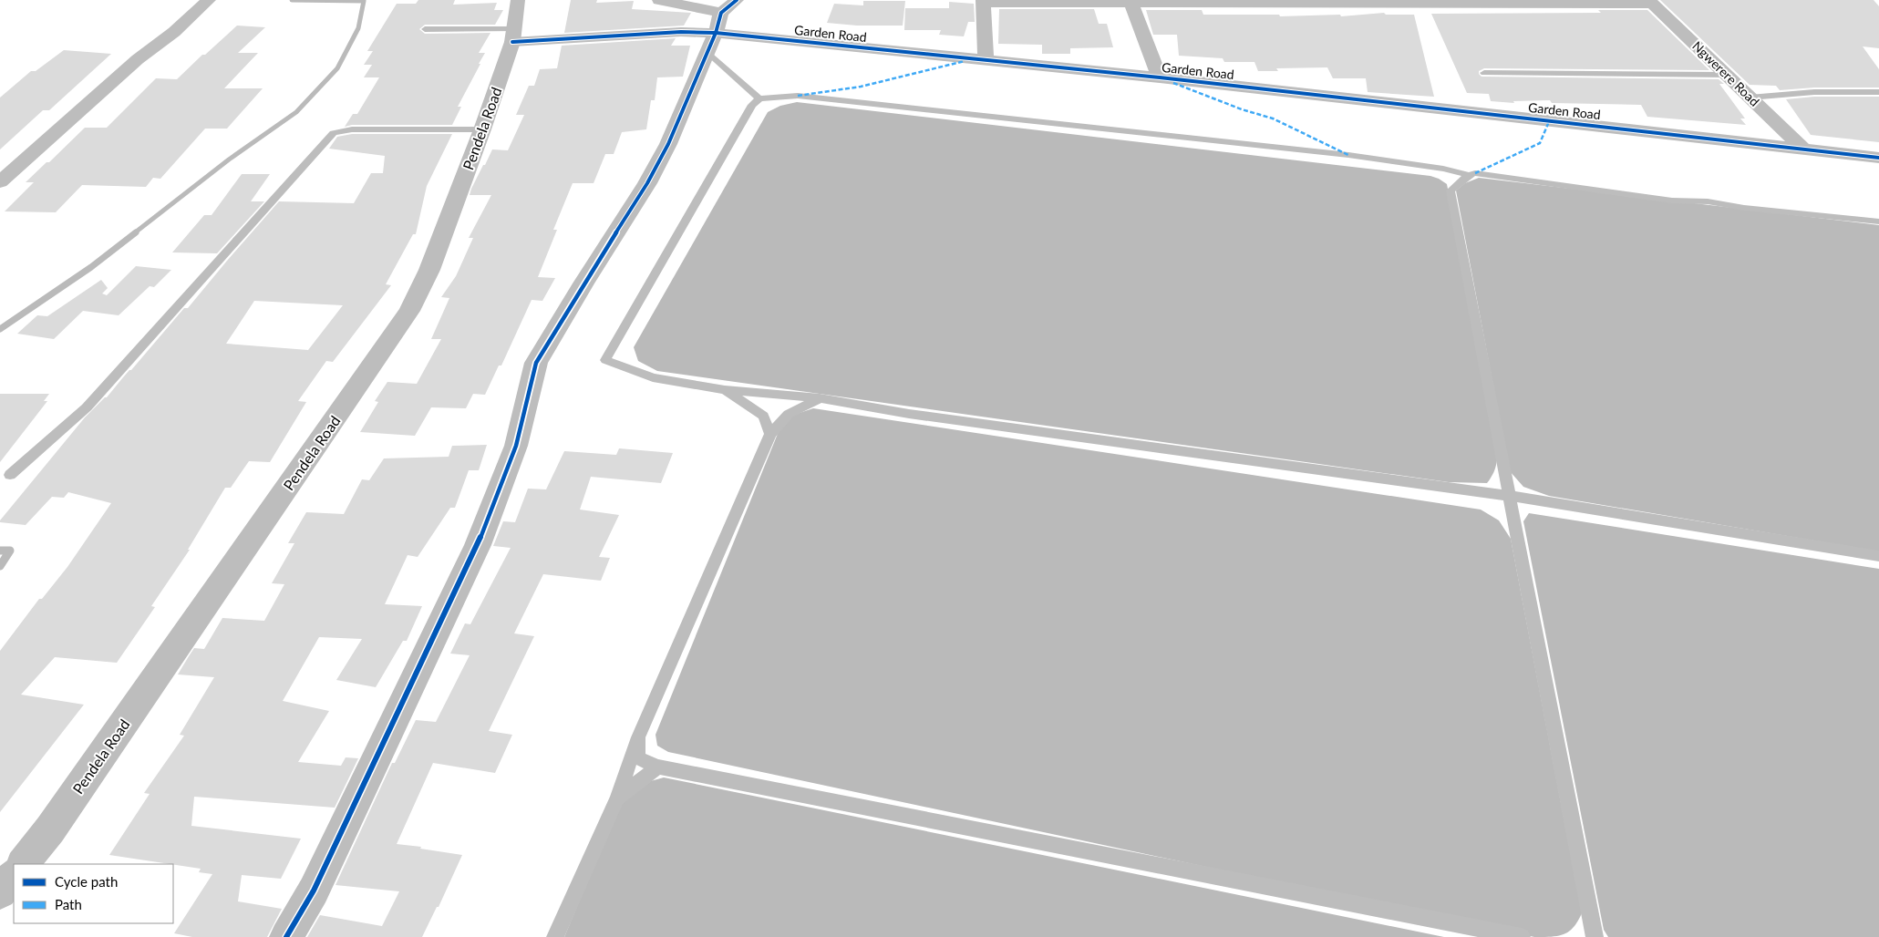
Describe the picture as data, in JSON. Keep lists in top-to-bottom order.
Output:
{
  "streets": {
    "street": ["Garden Road", "Ngwerere Road", "Pendela Road"]
  },
  "crossings": [
    ["Garden Road", "Ngwerere Road"],
    ["Garden Road", "Pendela Road"]
  ],
  "legend": ["Cycle path", "Path"]
}
